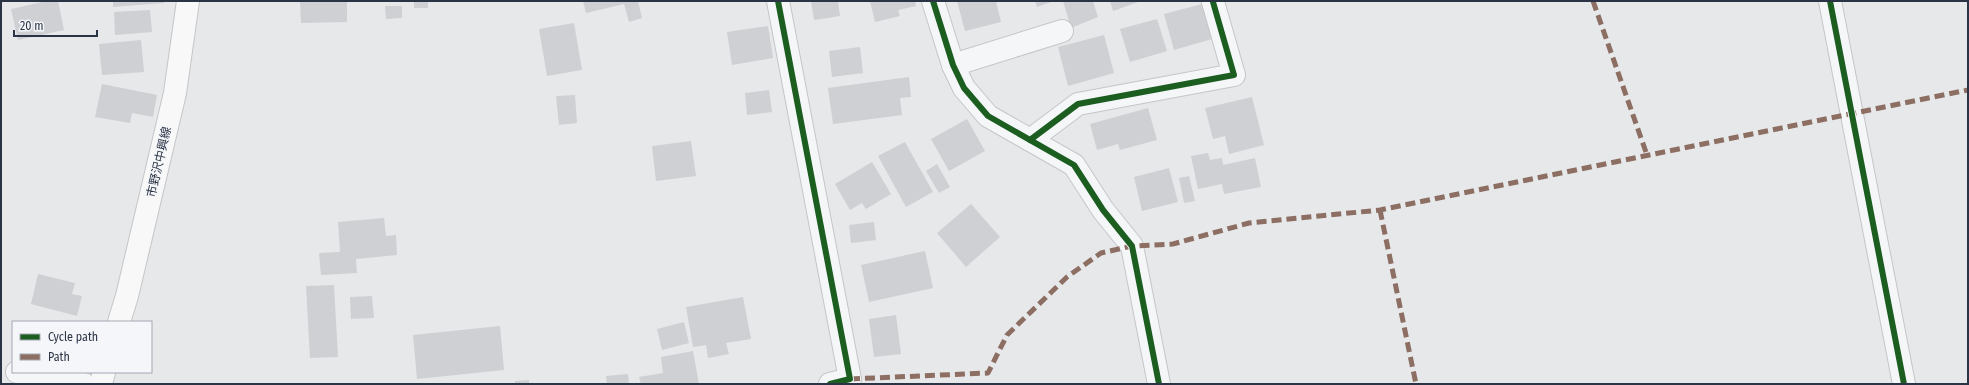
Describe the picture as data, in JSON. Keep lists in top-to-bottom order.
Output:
{
  "streets": {
    "main road": ["市野沢中興線"]
  },
  "legend": ["Cycle path", "Path"],
  "scale_bar": "20 m"
}
